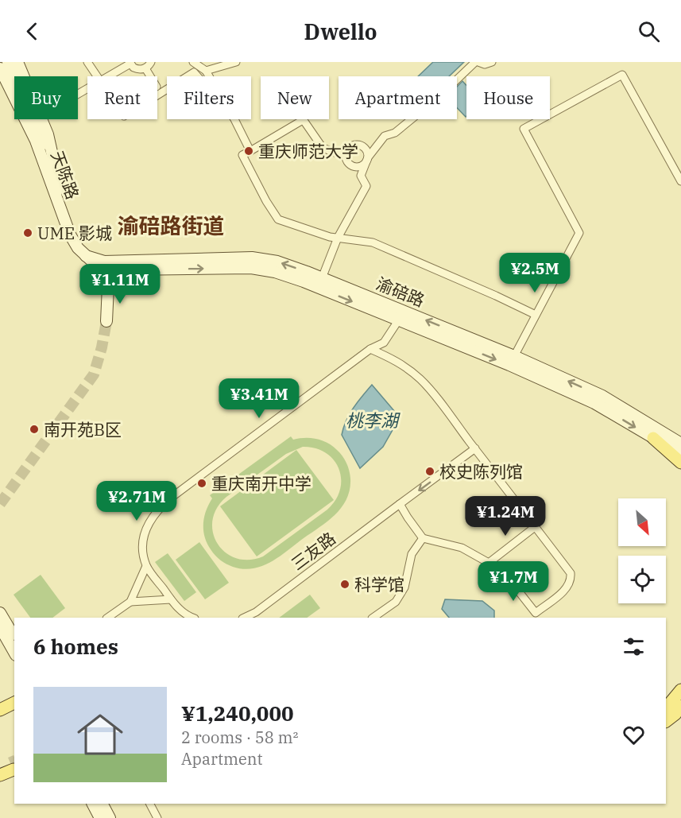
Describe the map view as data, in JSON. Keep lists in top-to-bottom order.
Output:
{
  "streets": {
    "main road": ["天陈路", "渝碚路"],
    "street": ["三友路"]
  },
  "crossings": [
    ["天陈路", "渝碚路"]
  ],
  "districts": ["渝碚路街道"],
  "water": ["桃李湖"],
  "places": [
    "重庆师范大学",
    "UME 影城",
    "南开苑B区",
    "校史陈列馆",
    "重庆南开中学",
    "科学馆"
  ],
  "north": "bottom right",
  "page": {
    "header": "Dwello",
    "chip": [
      "Buy",
      "Rent",
      "Filters",
      "New",
      "Apartment",
      "House"
    ],
    "price": [
      "¥2.5M",
      "¥1.11M",
      "¥3.41M",
      "¥2.71M",
      "¥1.24M",
      "¥1.7M"
    ],
    "heading": "6 homes",
    "list": [
      {
        "name": "¥1,240,000",
        "note": "2 rooms · 58 m² · Apartment"
      }
    ]
  }
}
